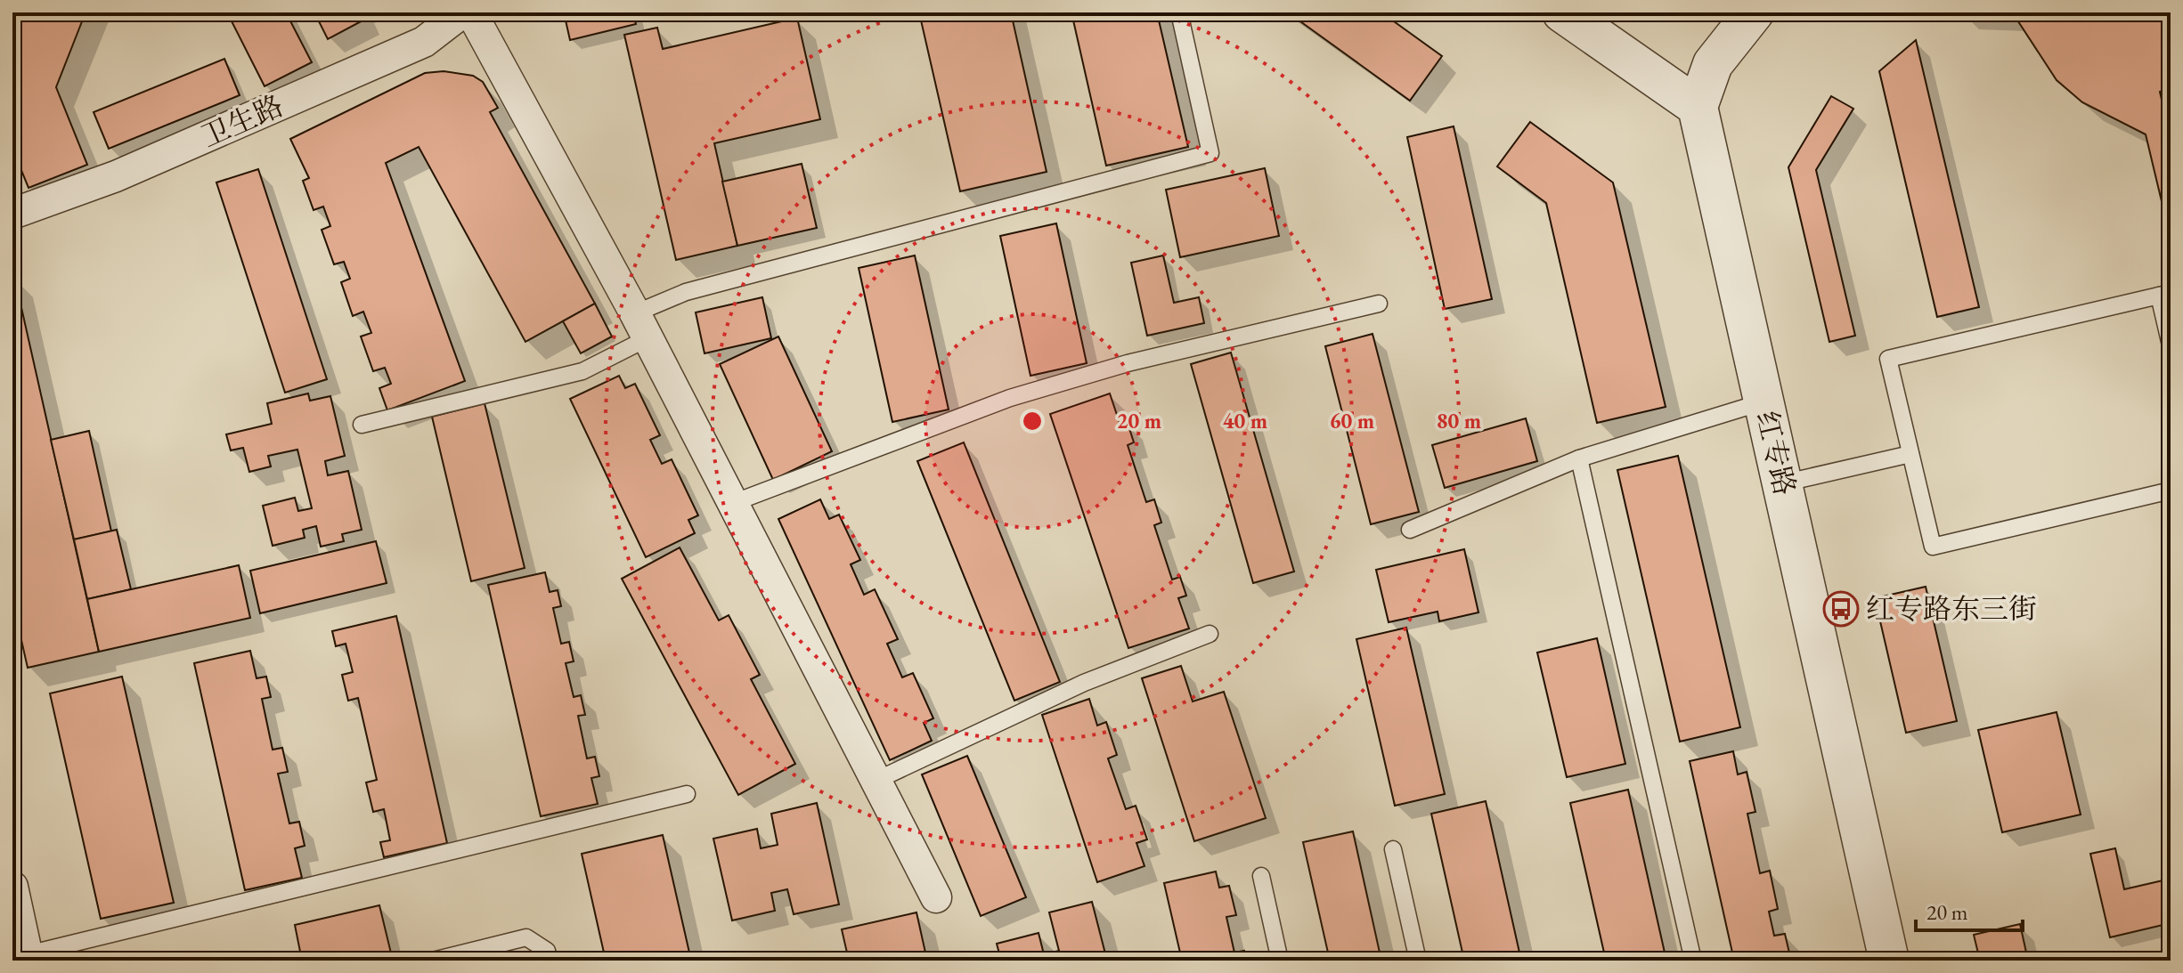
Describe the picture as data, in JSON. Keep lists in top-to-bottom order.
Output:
{
  "streets": {
    "street": ["卫生路", "红专路"]
  },
  "places": {
    "bus stop": ["红专路东三街"]
  },
  "scale_bar": "20 m",
  "rings": [
    "20 m",
    "40 m",
    "60 m",
    "80 m"
  ]
}
